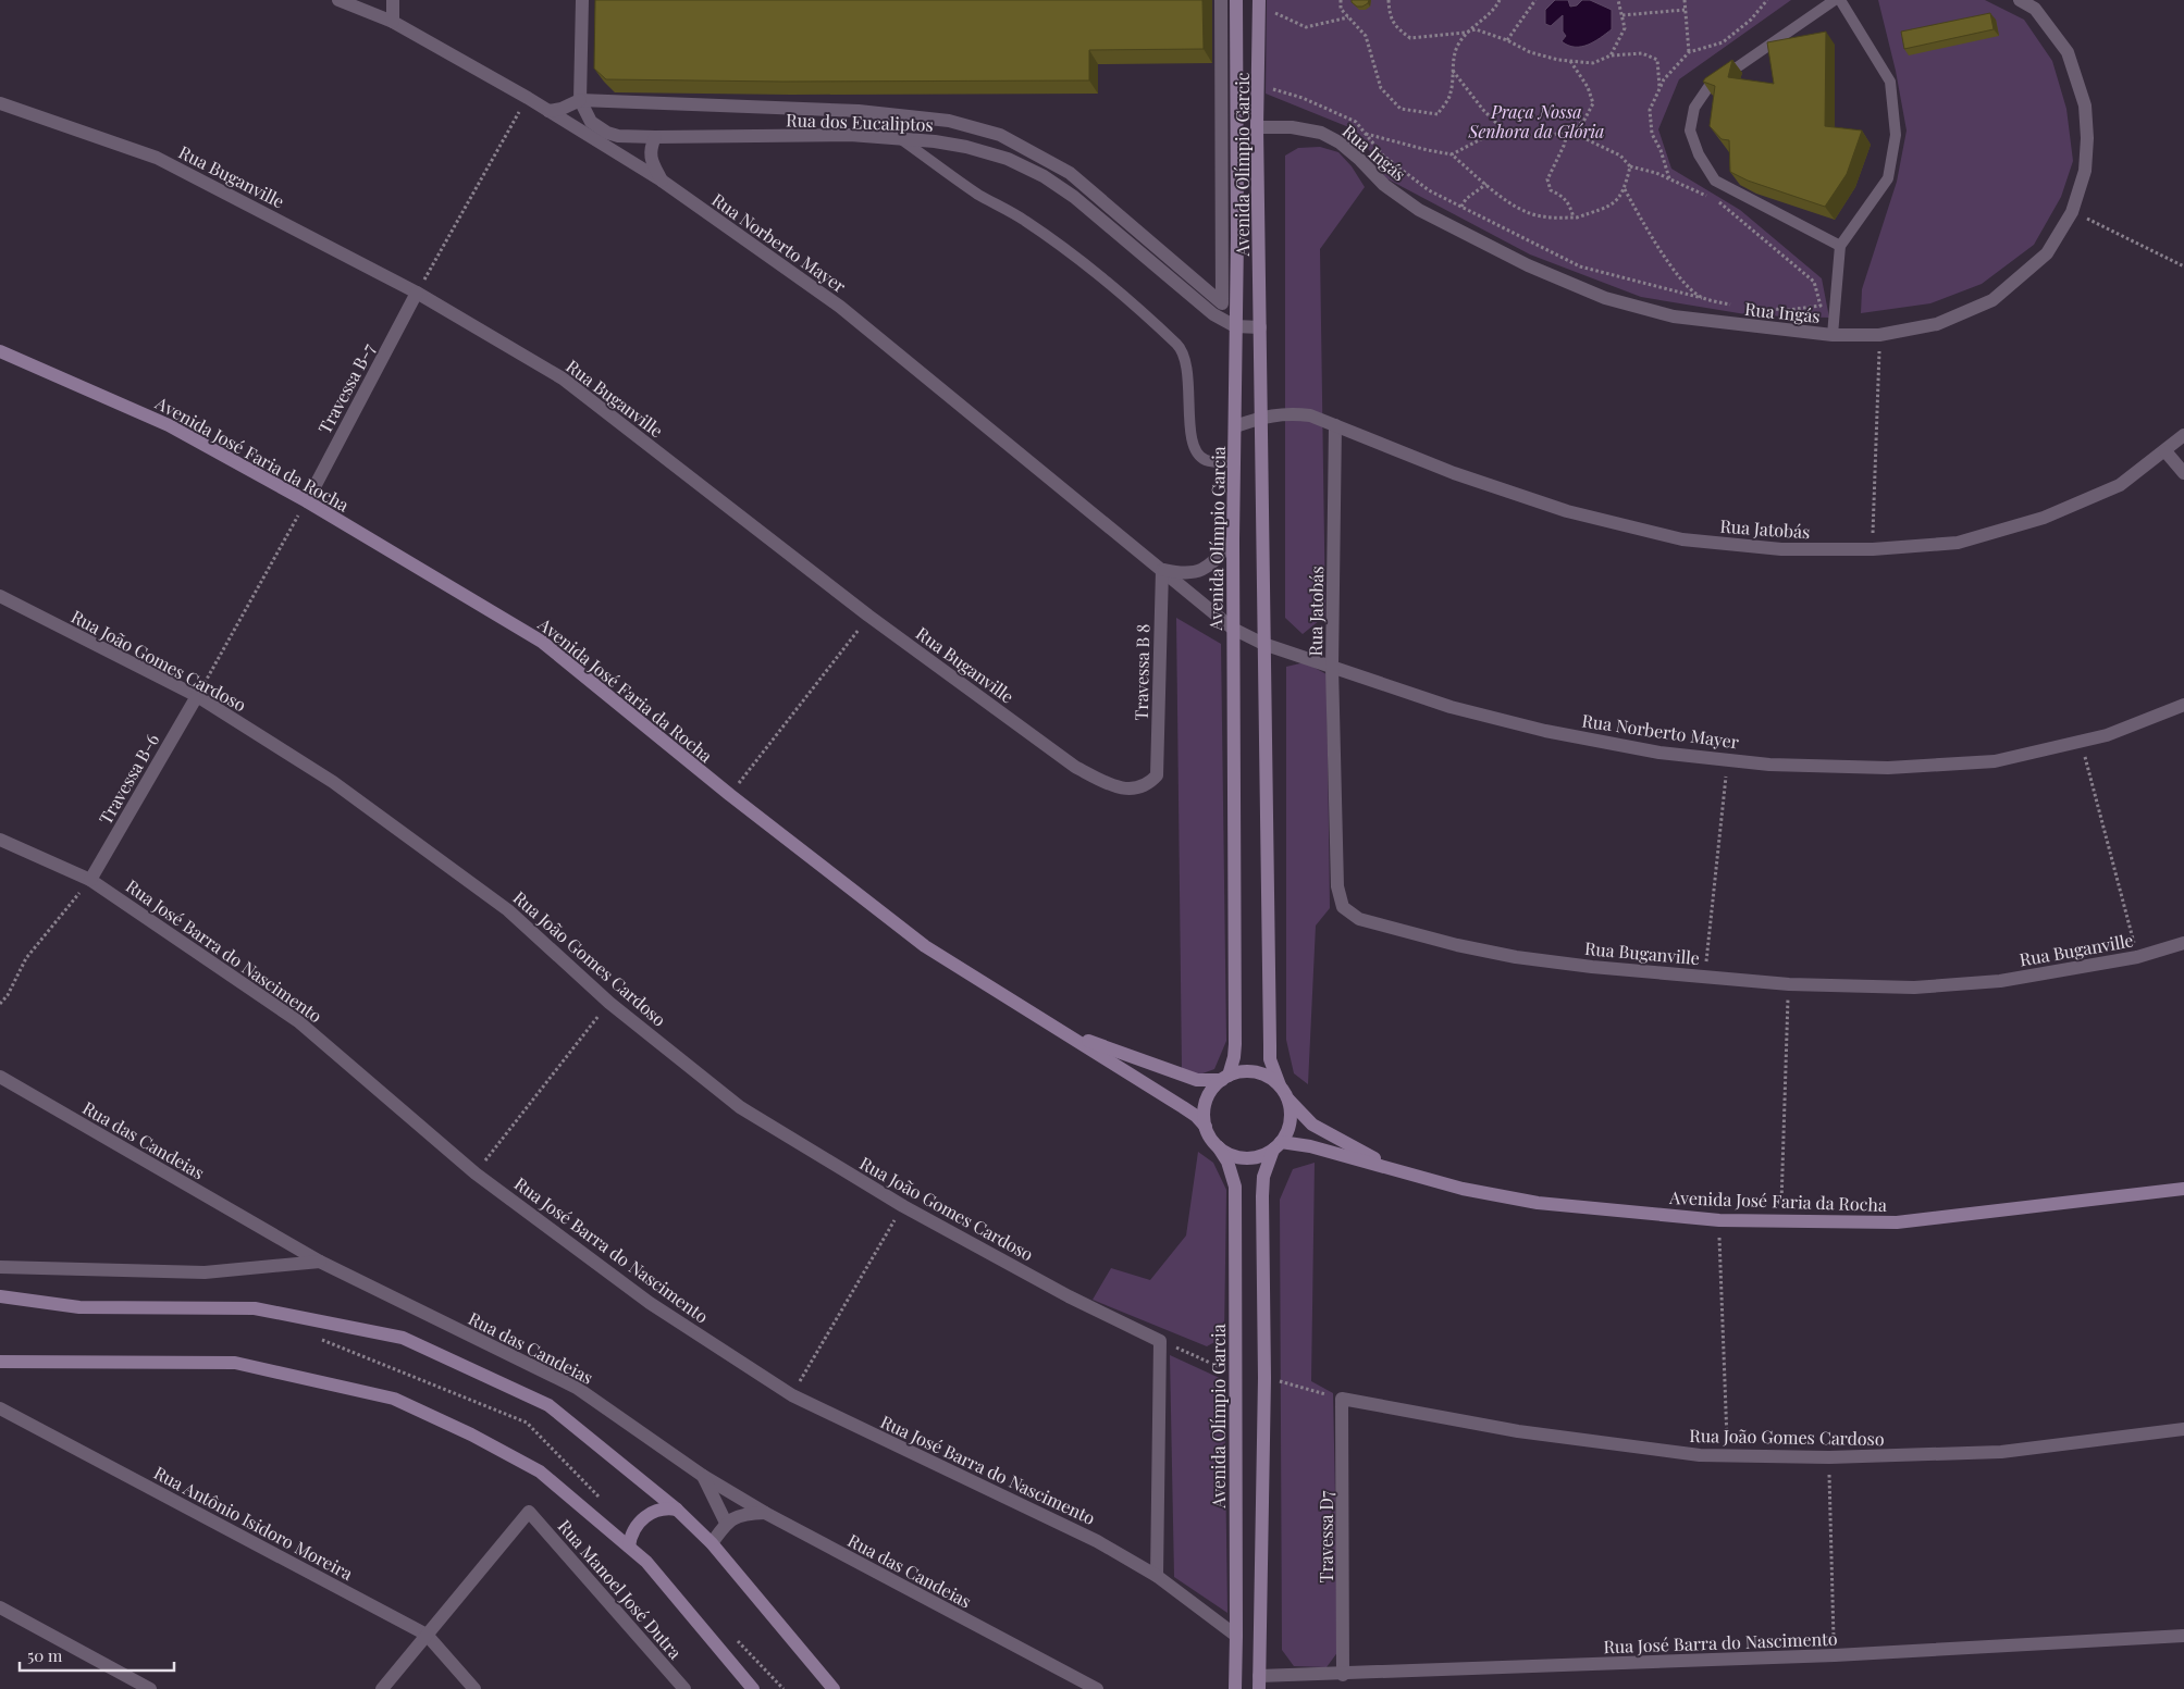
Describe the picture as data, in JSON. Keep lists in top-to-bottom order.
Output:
{
  "streets": {
    "street": [
      "Rua dos Eucaliptos",
      "Rua Ingás",
      "Avenida Olímpio Garcic",
      "Rua Buganville",
      "Rua Norberto Mayer",
      "Travessa B-7",
      "Avenida José Faria da Rocha",
      "Rua Jatobás",
      "Avenida Olímpio Garcia",
      "Rua João Gomes Cardoso",
      "Travessa B 8",
      "Travessa B-6",
      "Rua José Barra do Nascimento",
      "Rua das Candeias",
      "Rua Antônio Isidoro Moreira",
      "Travessa D7",
      "Rua Manoel José Dutra"
    ]
  },
  "crossings": [
    ["Rua dos Eucaliptos", "Avenida Olímpio Garcic"],
    ["Rua dos Eucaliptos", "Avenida Olímpio Garcia"],
    ["Rua Ingás", "Avenida Olímpio Garcic"],
    ["Rua Buganville", "Rua Norberto Mayer"],
    ["Rua Buganville", "Travessa B-7"],
    ["Rua Buganville", "Rua Jatobás"],
    ["Rua Buganville", "Travessa B 8"],
    ["Rua Norberto Mayer", "Rua Jatobás"],
    ["Rua Norberto Mayer", "Avenida Olímpio Garcia"],
    ["Rua Norberto Mayer", "Travessa B 8"],
    ["Travessa B-7", "Avenida José Faria da Rocha"],
    ["Avenida José Faria da Rocha", "Avenida Olímpio Garcia"],
    ["Rua Jatobás", "Avenida Olímpio Garcia"],
    ["Avenida Olímpio Garcia", "Rua José Barra do Nascimento"],
    ["Rua João Gomes Cardoso", "Travessa B-6"],
    ["Rua João Gomes Cardoso", "Travessa D7"],
    ["Travessa B-6", "Rua José Barra do Nascimento"],
    ["Rua José Barra do Nascimento", "Travessa D7"],
    ["Rua Antônio Isidoro Moreira", "Rua Manoel José Dutra"]
  ],
  "parks": ["Praça Nossa Senhora da Glória"],
  "scale_bar": "50 m"
}
